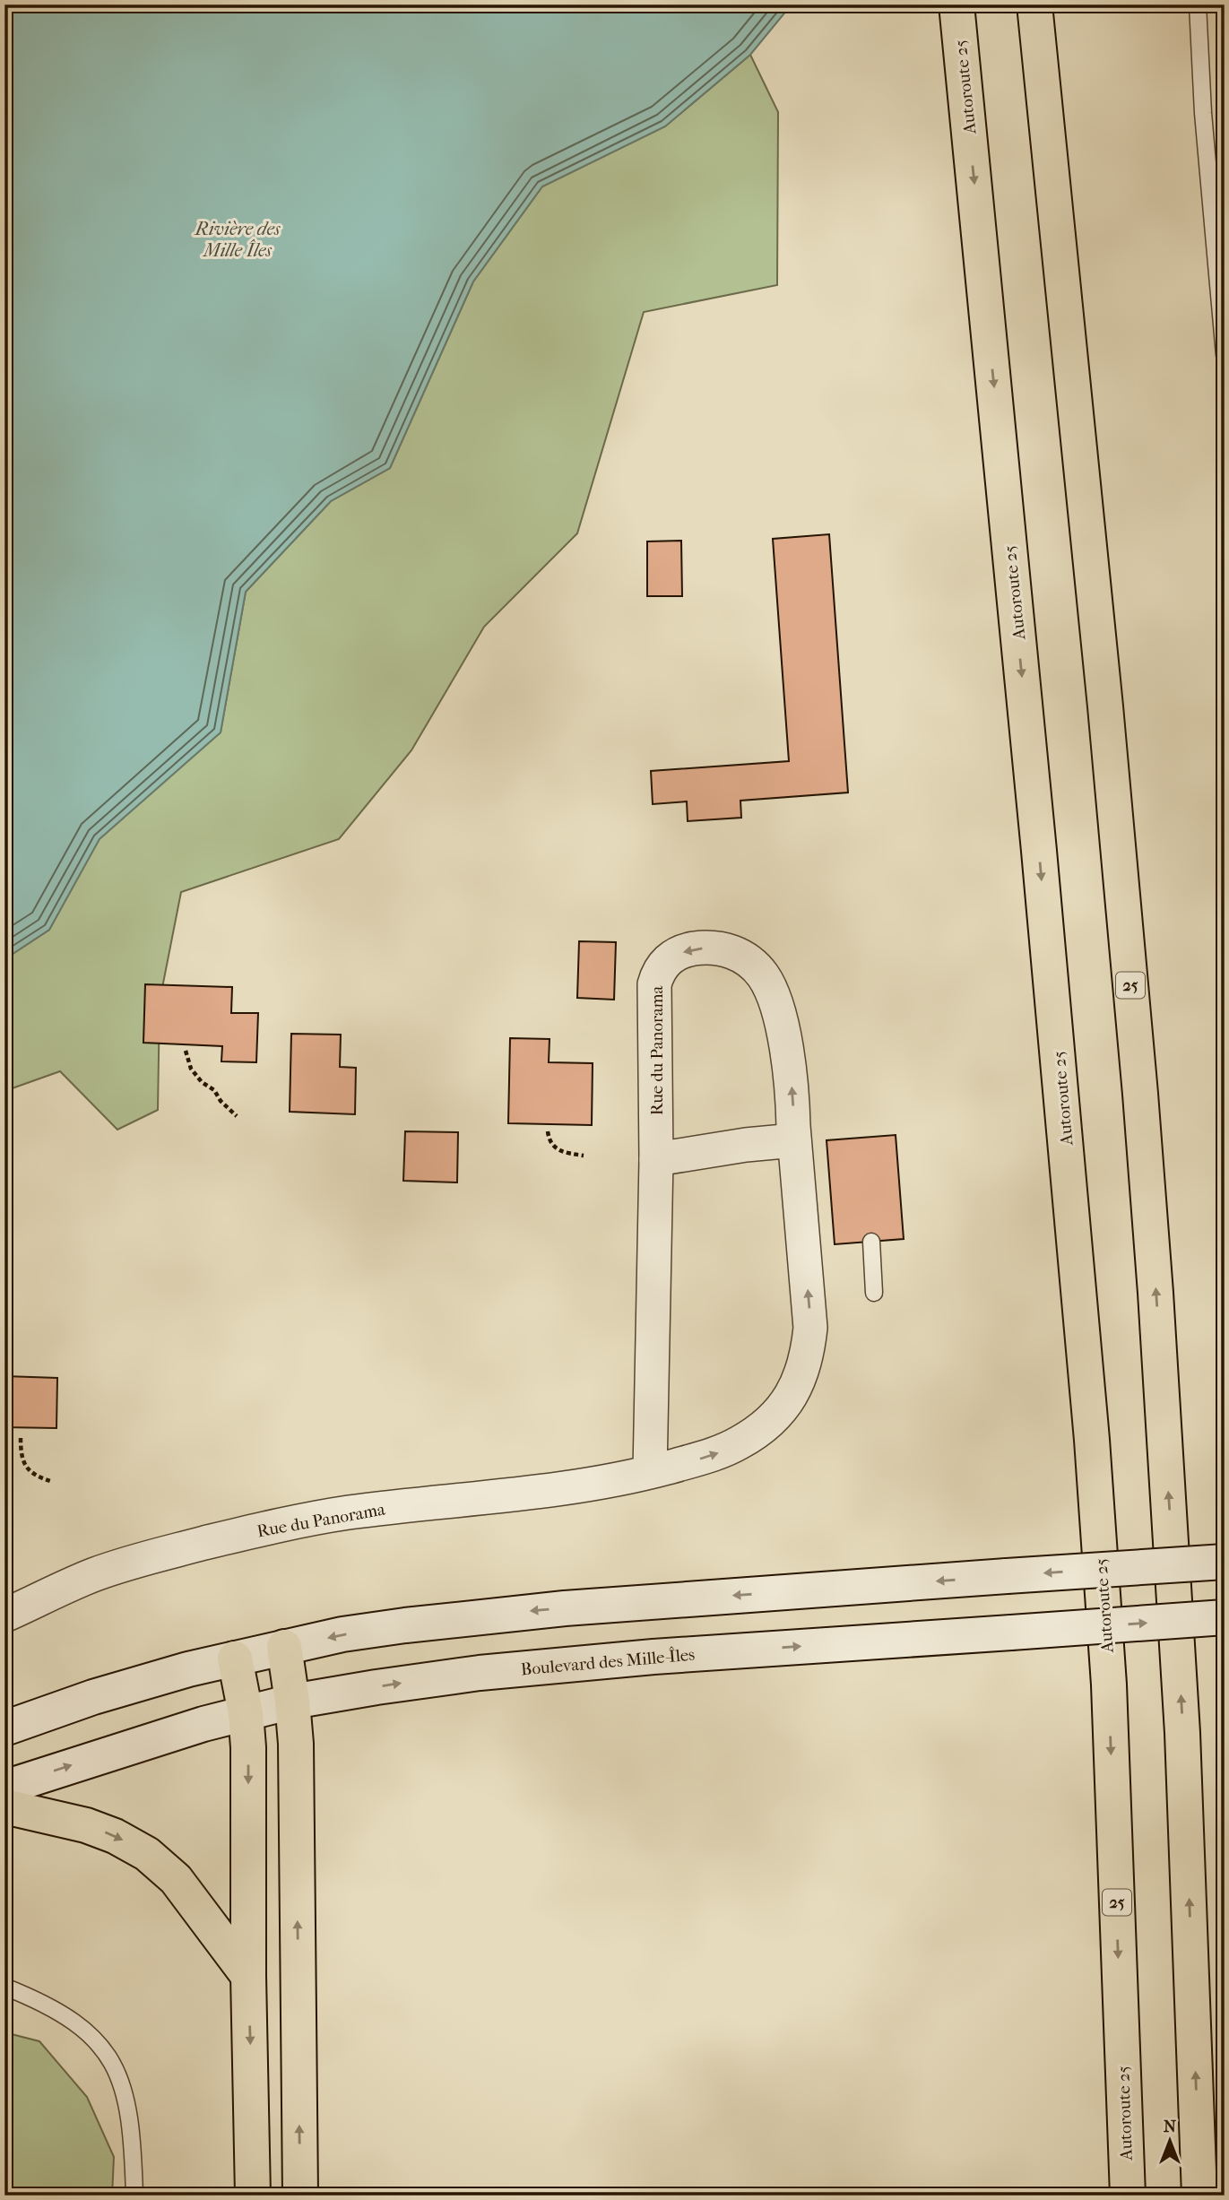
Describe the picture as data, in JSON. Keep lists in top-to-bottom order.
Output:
{
  "streets": {
    "highway": ["Autoroute 25", "25"],
    "street": ["Rue du Panorama", "Boulevard des Mille-Îles"]
  },
  "water": ["Rivière des Mille Îles"],
  "north": "top"
}
